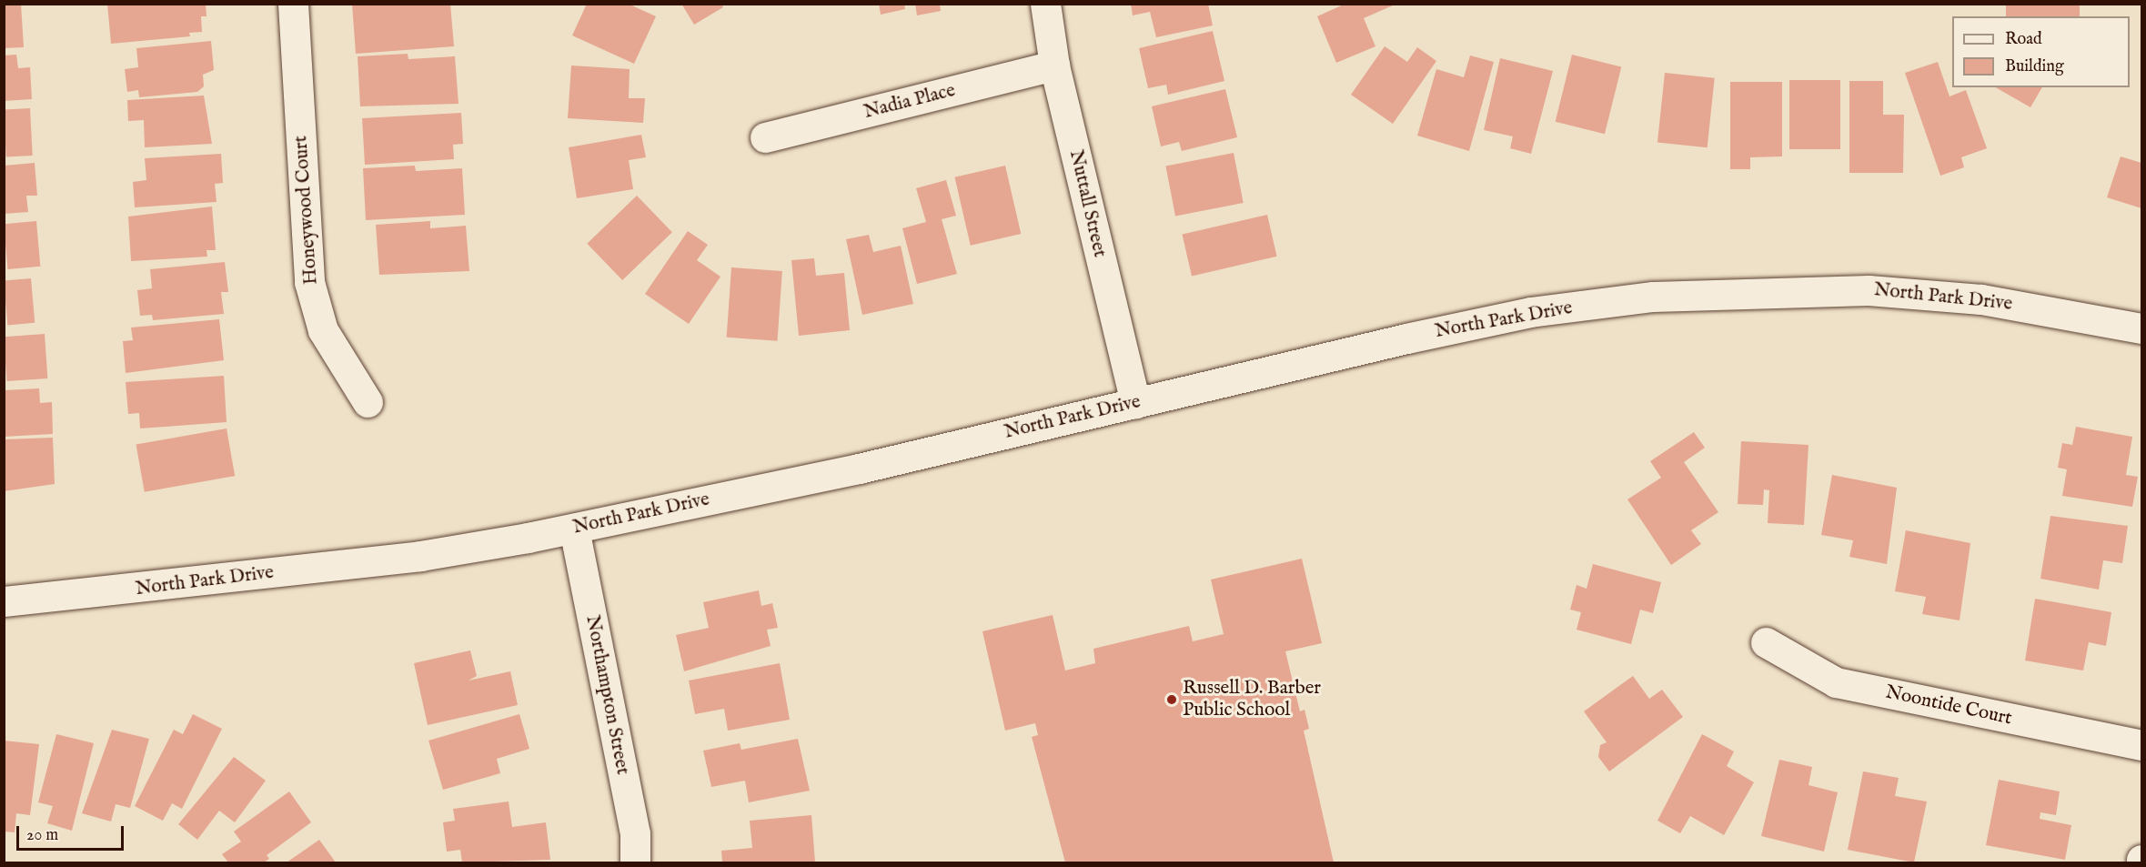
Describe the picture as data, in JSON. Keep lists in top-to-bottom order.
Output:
{
  "streets": {
    "main road": [
      "Nadia Place",
      "Nuttall Street",
      "Honeywood Court",
      "North Park Drive",
      "Northampton Street",
      "Noontide Court"
    ]
  },
  "crossings": [
    ["Nadia Place", "Nuttall Street"],
    ["Nuttall Street", "North Park Drive"],
    ["North Park Drive", "Northampton Street"]
  ],
  "places": ["Russell D. Barber Public School"],
  "legend": ["Road", "Building"],
  "scale_bar": "20 m"
}
